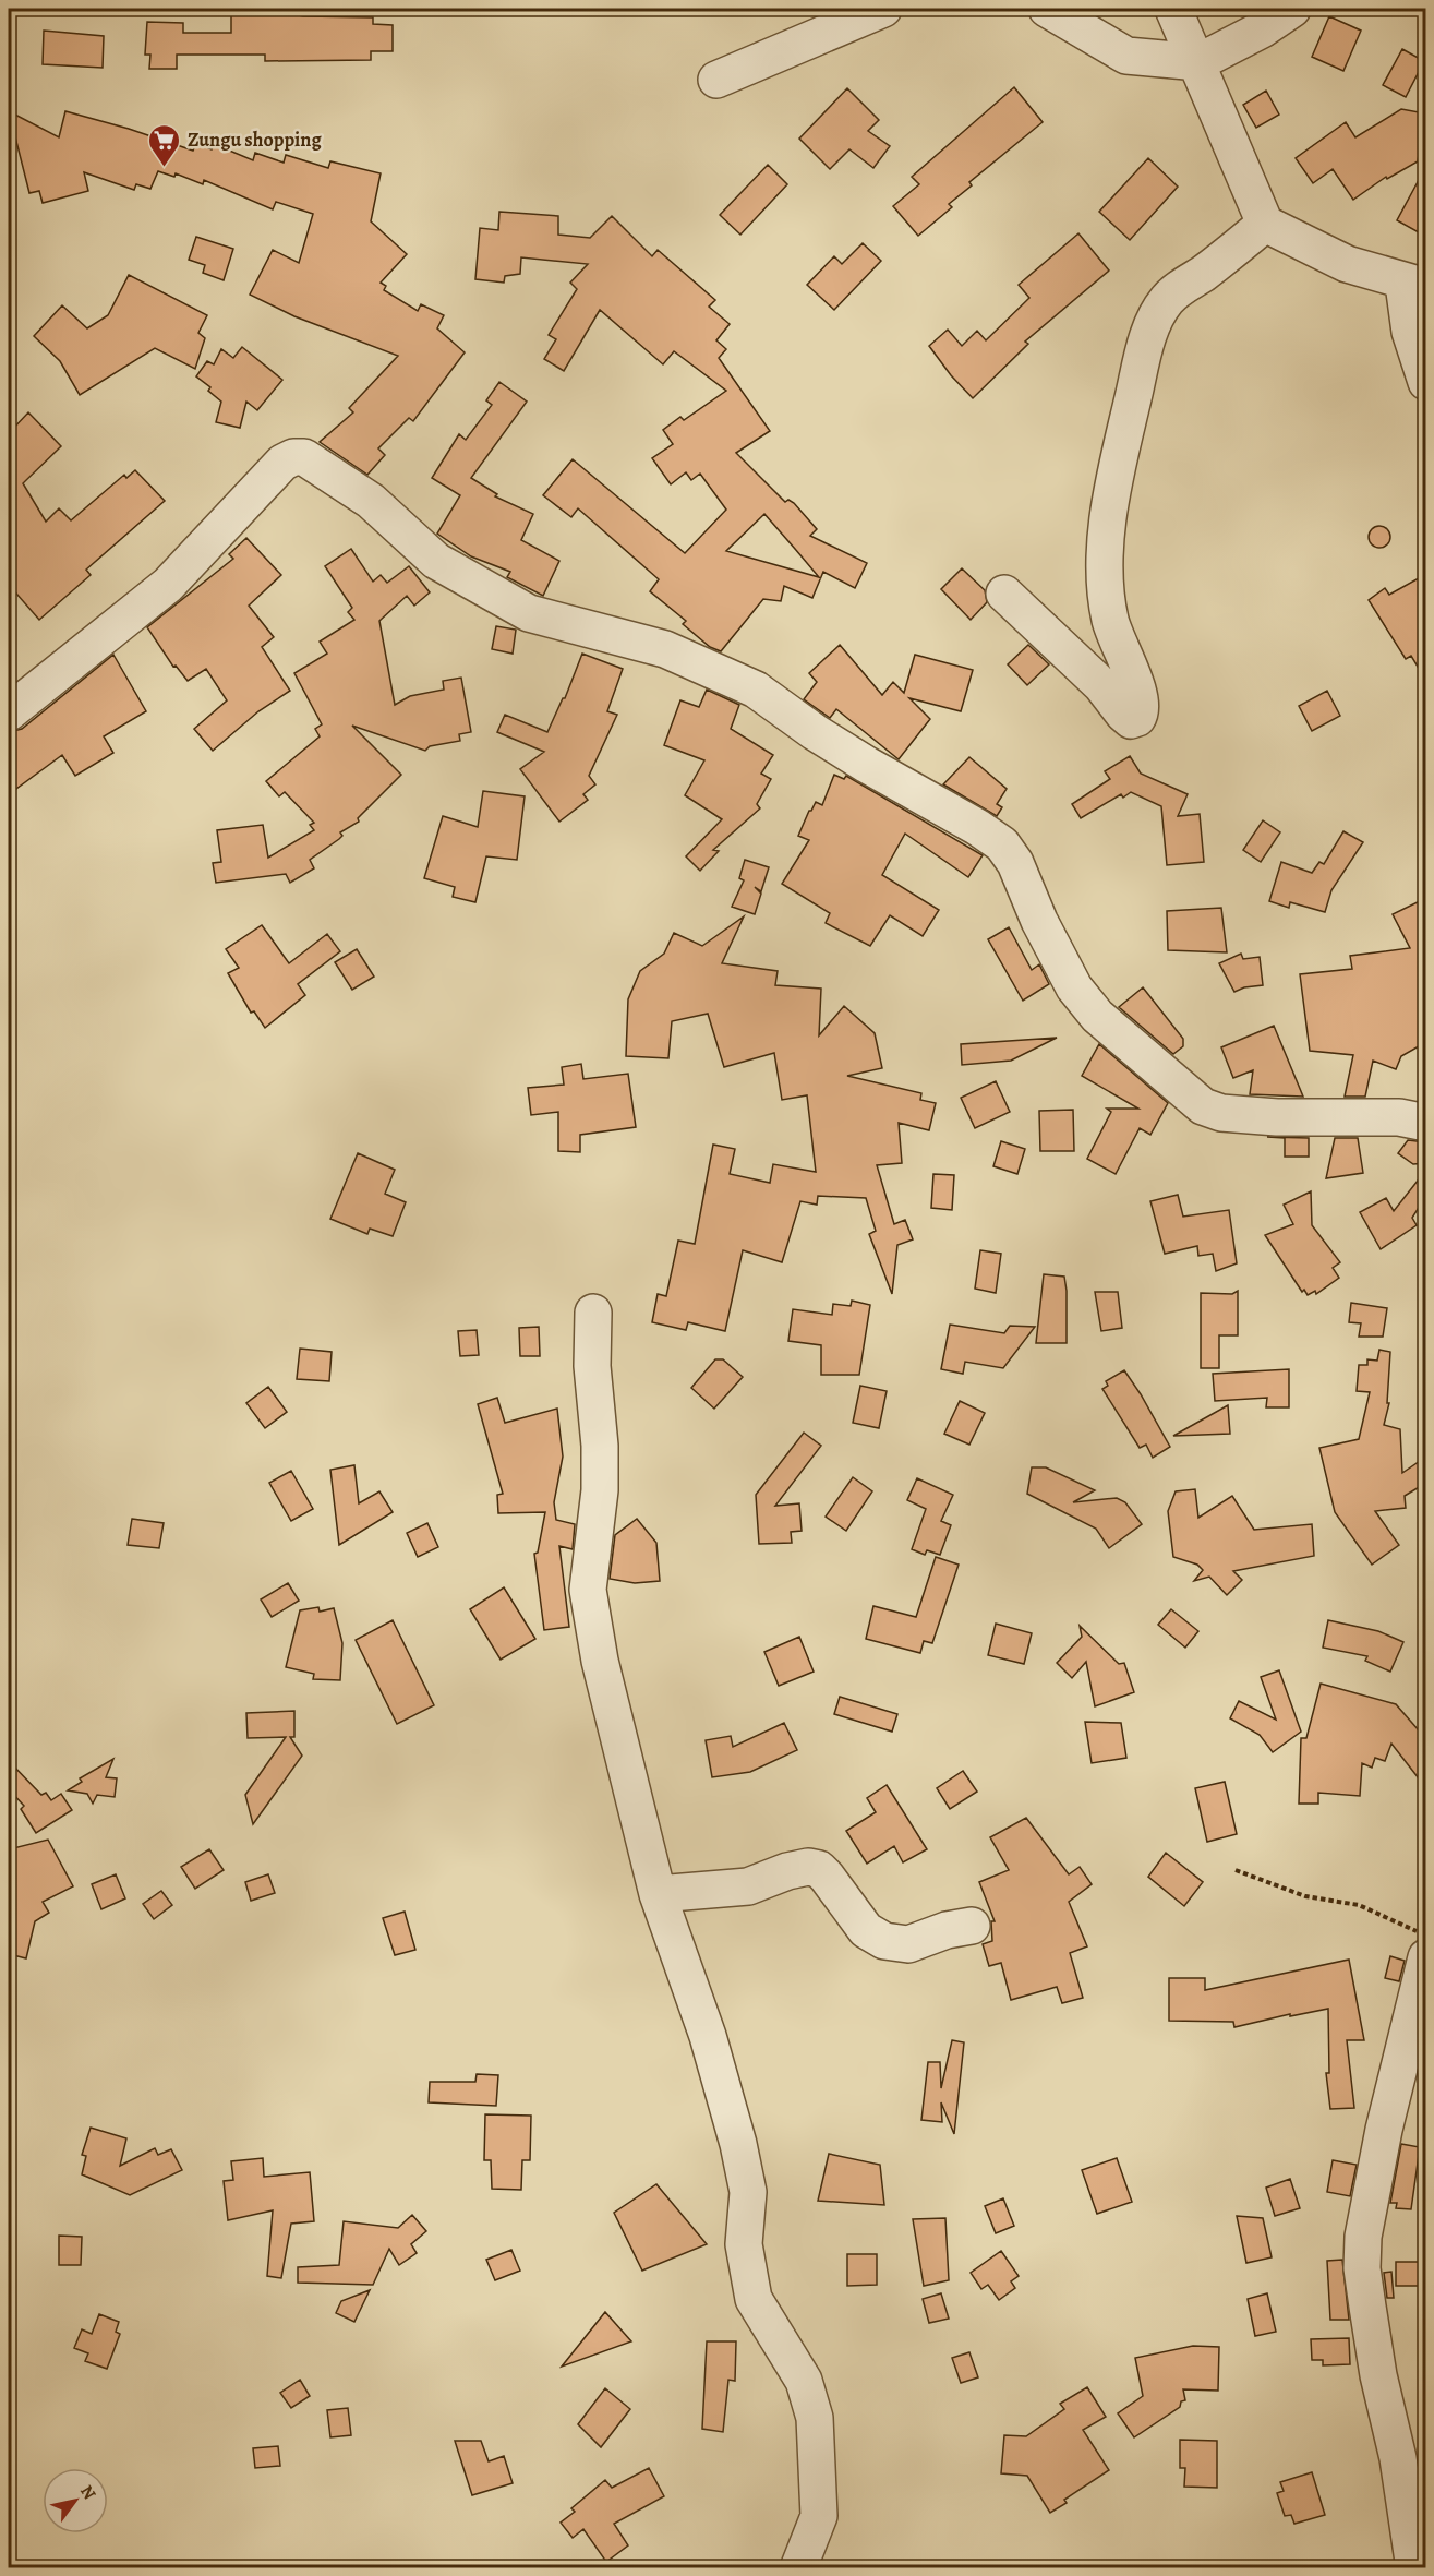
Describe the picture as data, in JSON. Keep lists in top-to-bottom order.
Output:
{
  "places": {
    "supermarket": ["Zungu shopping"]
  },
  "north": "top right"
}
